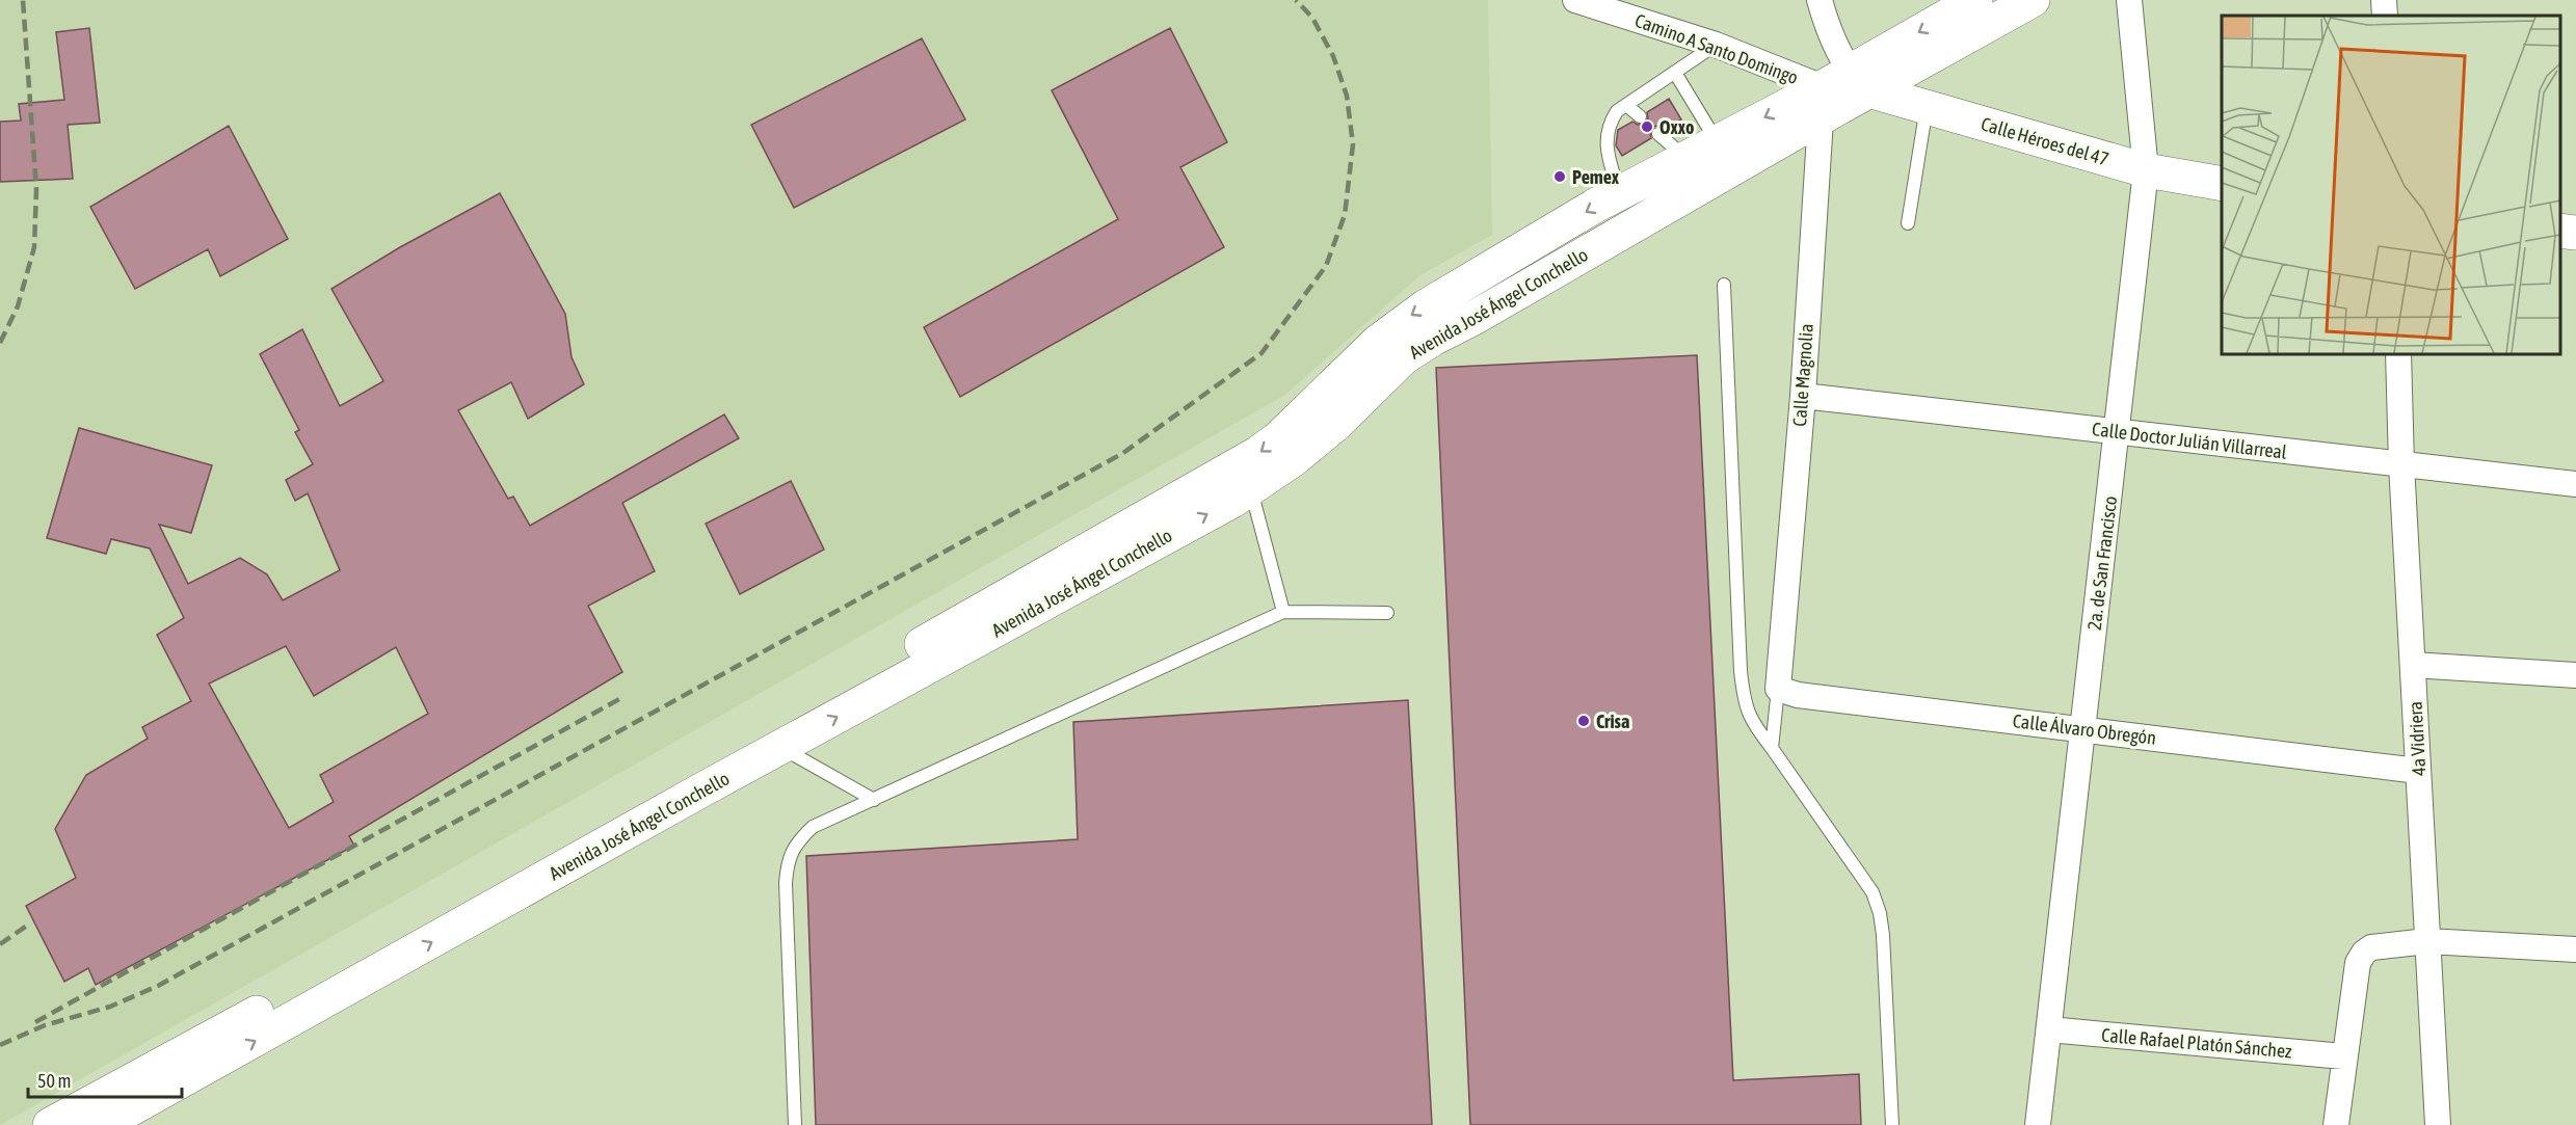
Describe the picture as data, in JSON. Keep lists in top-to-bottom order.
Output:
{
  "streets": {
    "main road": ["Calle Héroes del 47", "Avenida José Ángel Conchello"],
    "street": [
      "Camino A Santo Domingo",
      "Calle Magnolia",
      "Calle Doctor Julián Villarreal",
      "2a. de San Francisco",
      "Calle Álvaro Obregón",
      "4a Vidriera",
      "Calle Rafael Platón Sánchez"
    ]
  },
  "crossings": [
    ["Camino A Santo Domingo", "Calle Héroes del 47"],
    ["Camino A Santo Domingo", "Avenida José Ángel Conchello"],
    ["Camino A Santo Domingo", "Calle Magnolia"],
    ["Calle Héroes del 47", "Avenida José Ángel Conchello"],
    ["Calle Héroes del 47", "Calle Magnolia"],
    ["Calle Héroes del 47", "2a. de San Francisco"],
    ["Avenida José Ángel Conchello", "Calle Magnolia"],
    ["Calle Magnolia", "Calle Doctor Julián Villarreal"],
    ["Calle Magnolia", "Calle Álvaro Obregón"],
    ["Calle Doctor Julián Villarreal", "2a. de San Francisco"],
    ["Calle Doctor Julián Villarreal", "4a Vidriera"],
    ["2a. de San Francisco", "Calle Álvaro Obregón"],
    ["2a. de San Francisco", "Calle Rafael Platón Sánchez"],
    ["Calle Álvaro Obregón", "4a Vidriera"]
  ],
  "places": ["Oxxo", "Pemex", "Crisa"],
  "scale_bar": "50 m"
}
